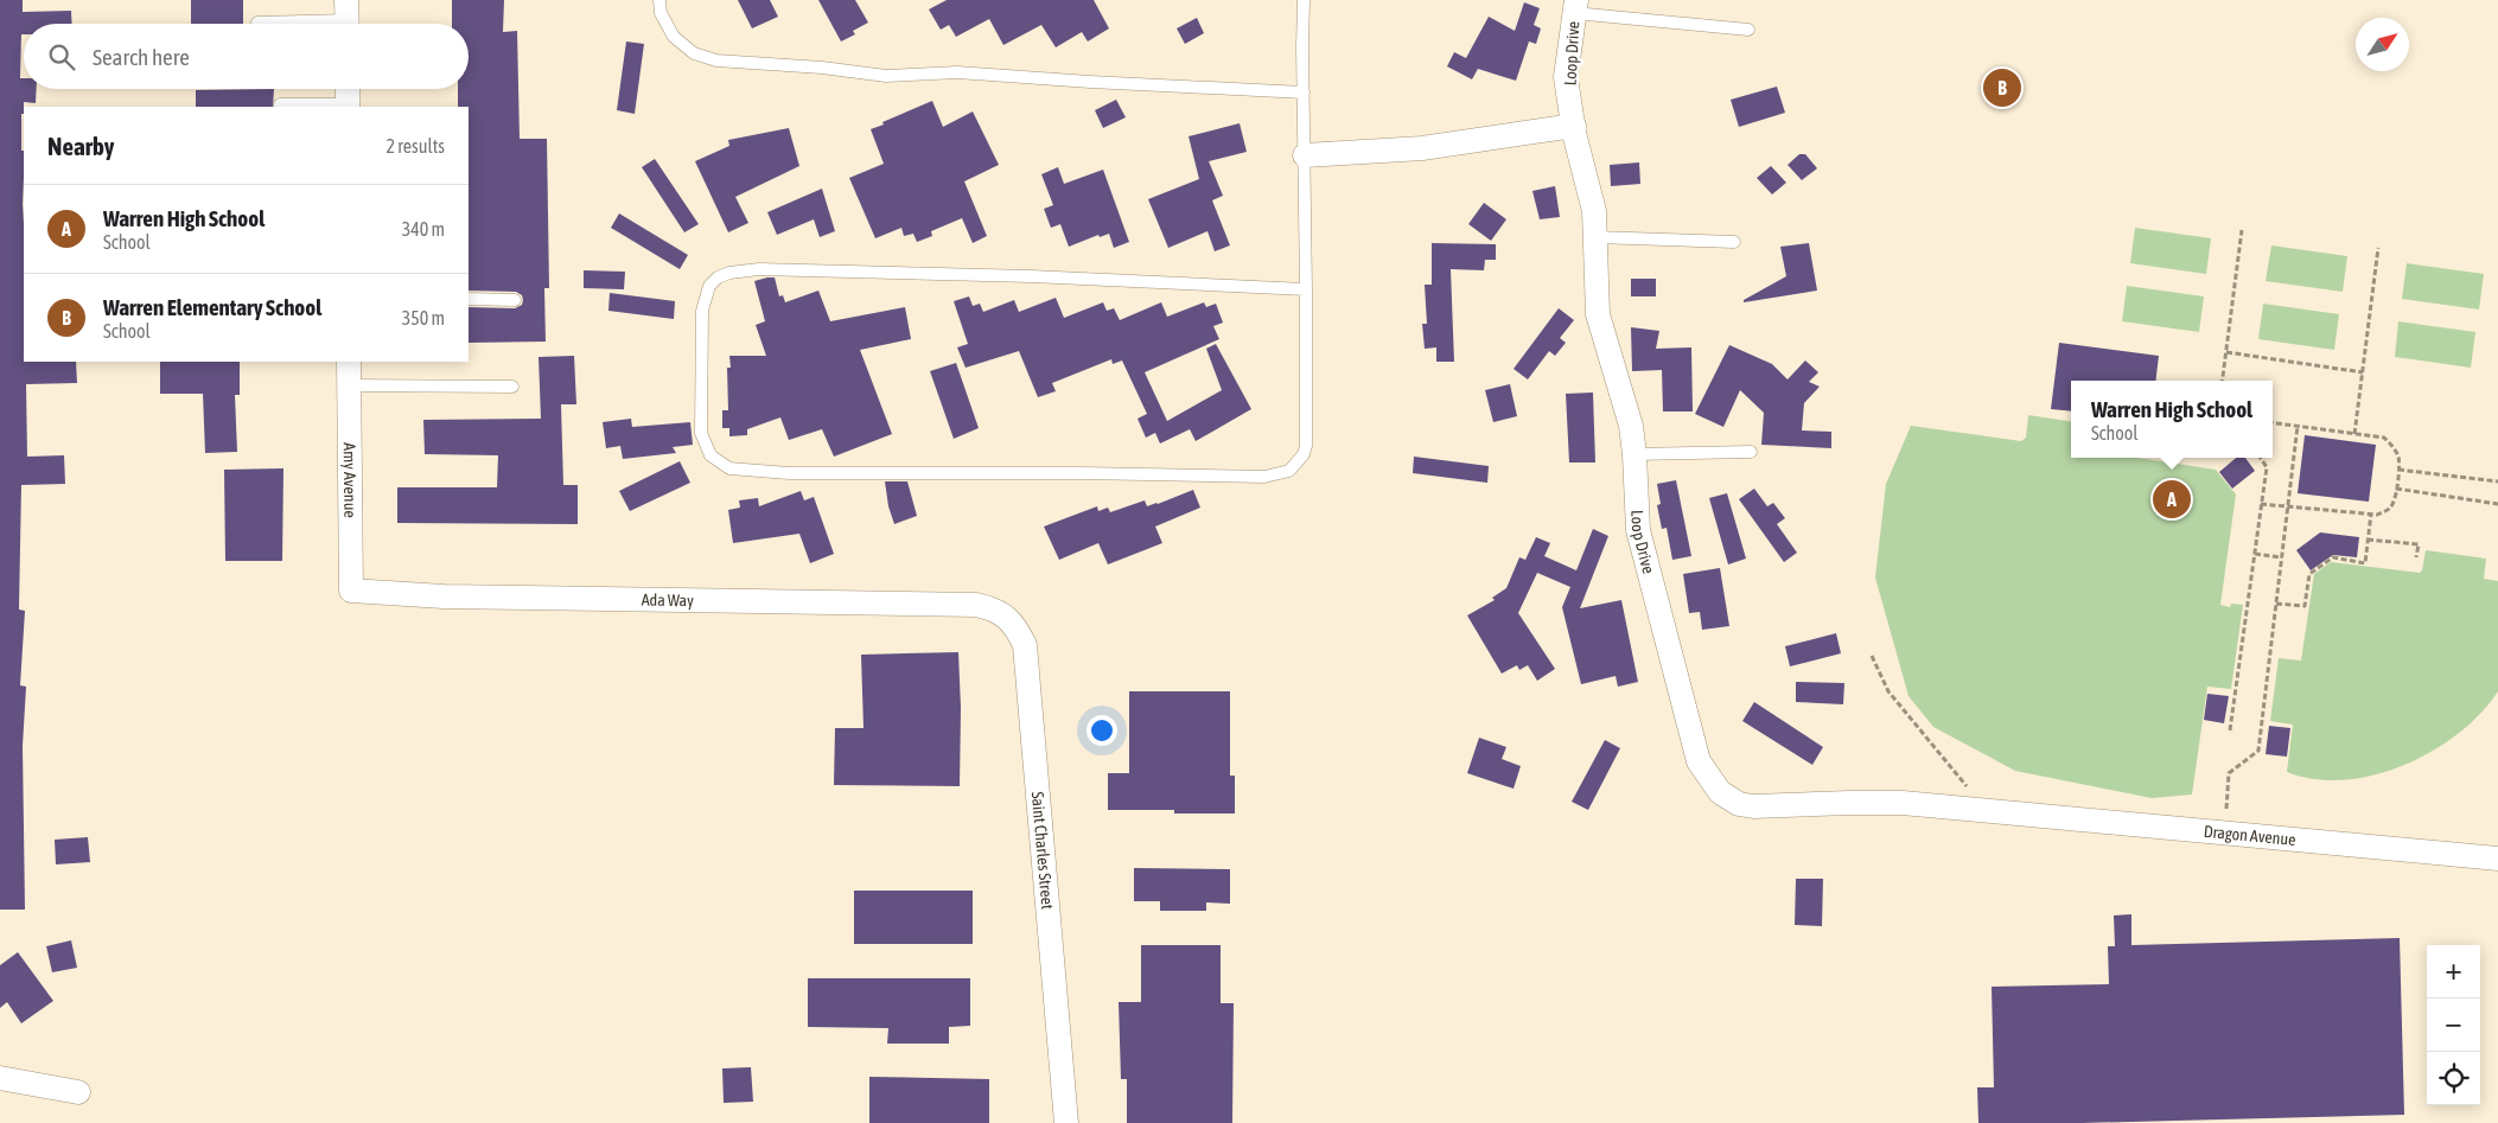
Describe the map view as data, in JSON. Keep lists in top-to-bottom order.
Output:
{
  "streets": {
    "street": [
      "Loop Drive",
      "Amy Avenue",
      "Ada Way",
      "Dragon Avenue",
      "Saint Charles Street"
    ]
  },
  "crossings": [
    ["Loop Drive", "Dragon Avenue"],
    ["Amy Avenue", "Ada Way"],
    ["Ada Way", "Saint Charles Street"]
  ],
  "north": "top right",
  "page": {
    "search": "Search here",
    "pins": ["B", "A"],
    "heading": ["Nearby", "2 results"],
    "list": [
      {
        "mark": "A",
        "name": "Warren High School",
        "note": "School",
        "value": "340 m"
      },
      {
        "mark": "B",
        "name": "Warren Elementary School",
        "note": "School",
        "value": "350 m"
      }
    ],
    "popup": ["Warren High School", "School"],
    "map_buttons": ["+", "−"]
  }
}
